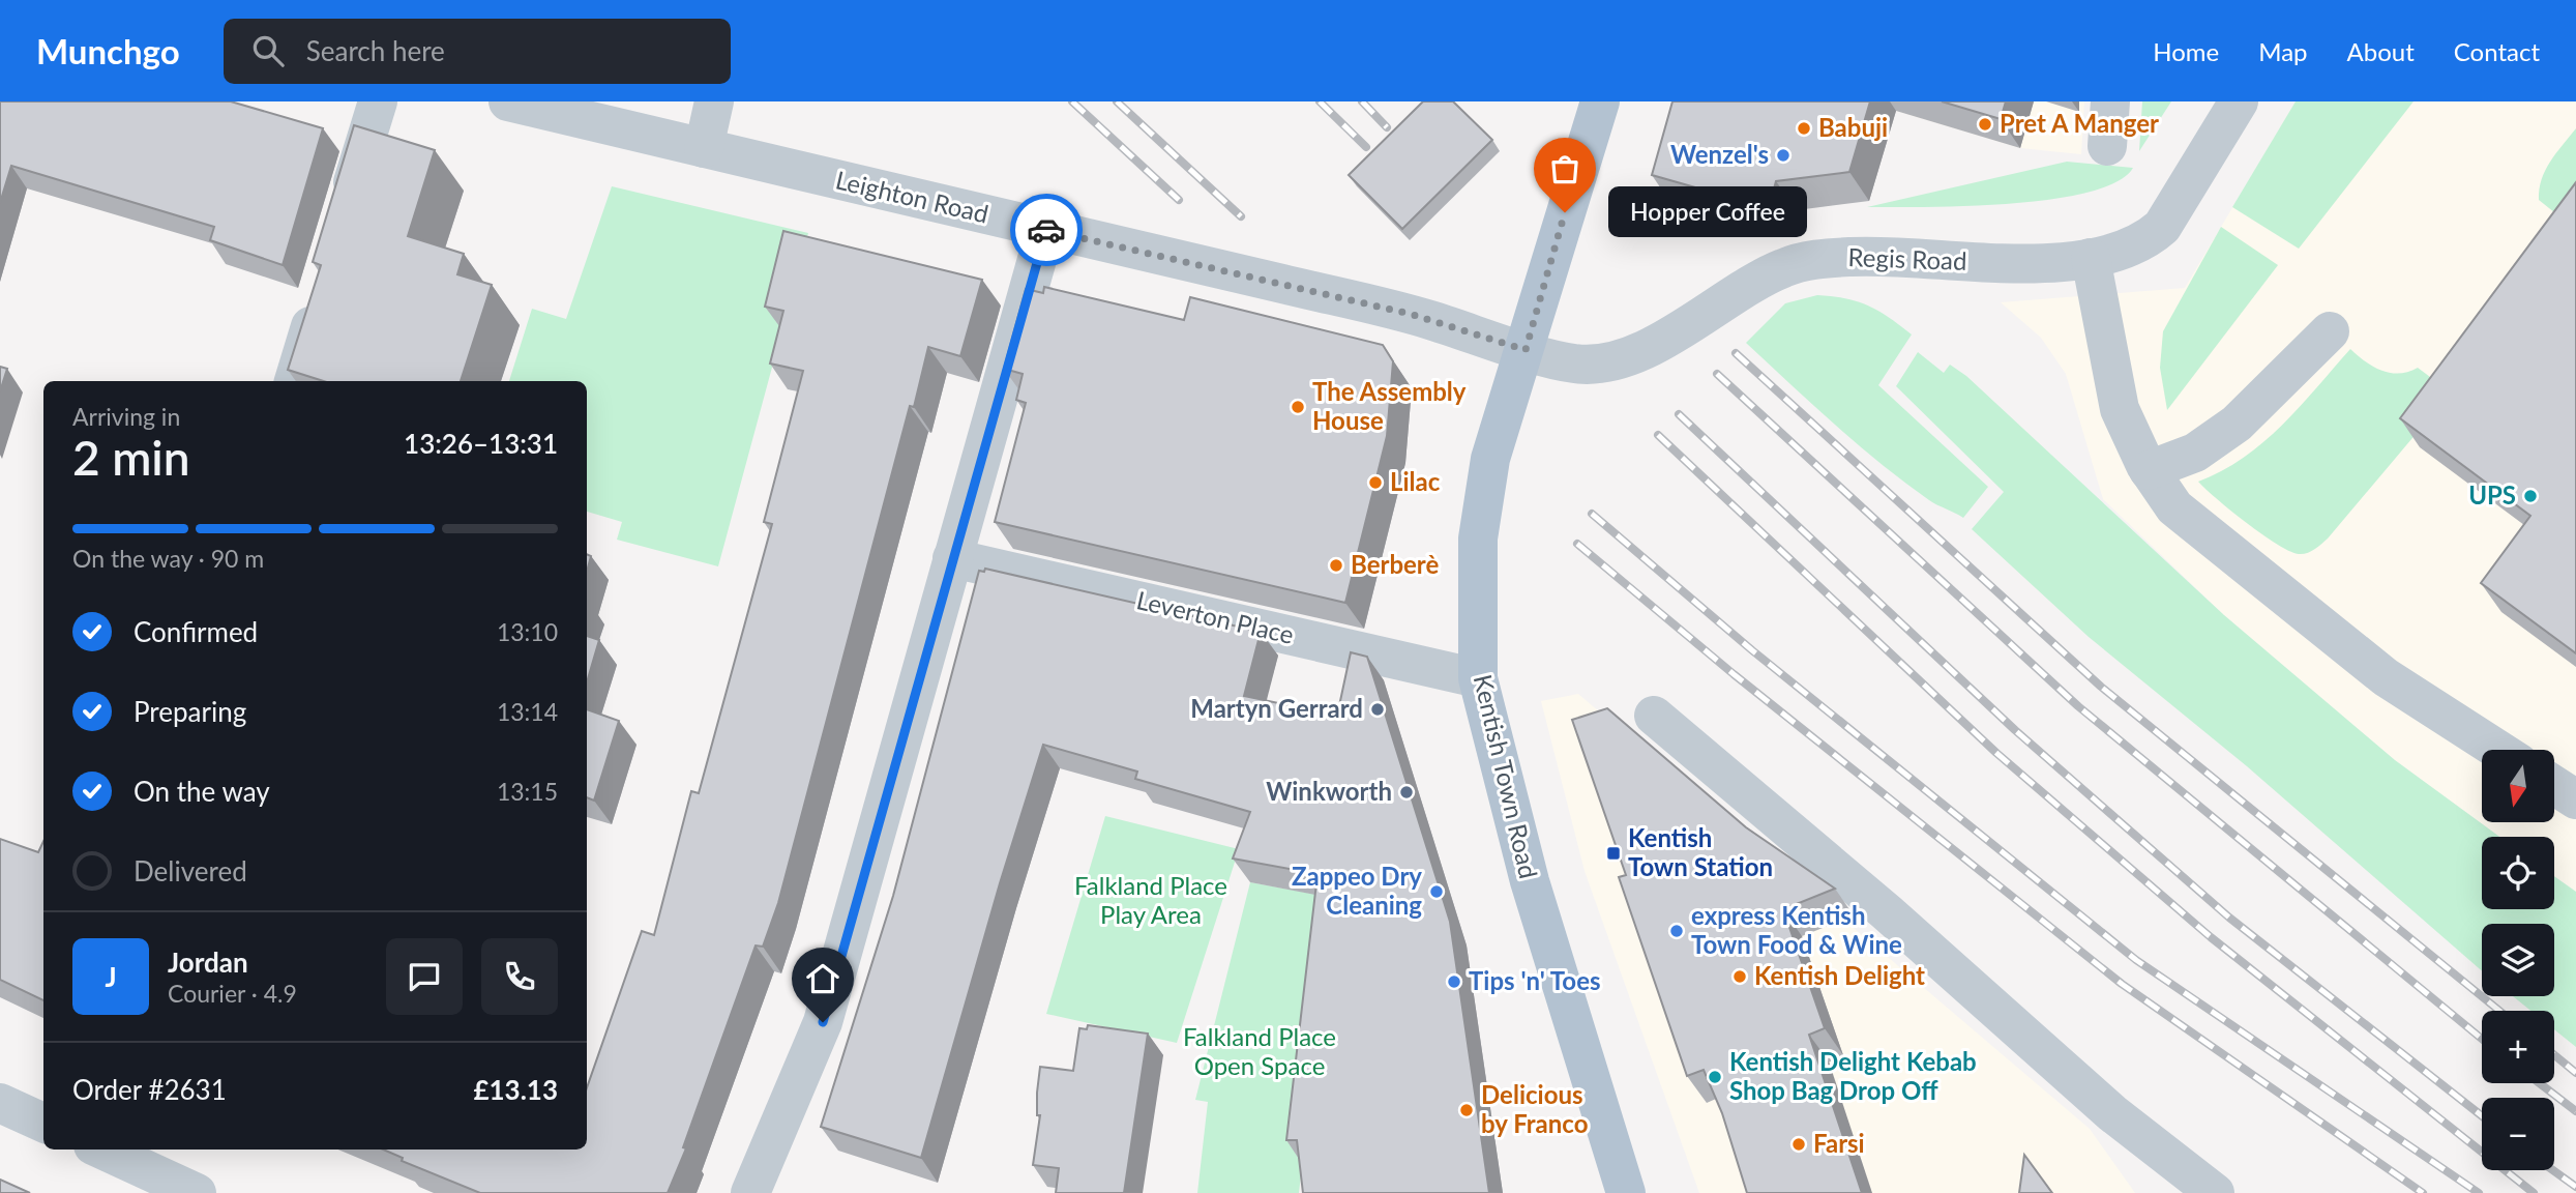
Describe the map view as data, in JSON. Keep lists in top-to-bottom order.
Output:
{
  "streets": {
    "main road": ["Kentish Town Road"],
    "street": ["Leighton Road", "Regis Road", "Leverton Place"]
  },
  "crossings": [
    ["Leighton Road", "Regis Road"],
    ["Leighton Road", "Kentish Town Road"],
    ["Regis Road", "Kentish Town Road"],
    ["Leverton Place", "Kentish Town Road"]
  ],
  "parks": ["Falkland Place Play Area", "Falkland Place Open Space"],
  "places": {
    "other": [
      "Pret A Manger",
      "Babuji",
      "Wenzel's",
      "Hopper Coffee",
      "The Assembly House",
      "Lilac",
      "UPS",
      "Berberè",
      "Martyn Gerrard",
      "Winkworth",
      "Zappeo Dry Cleaning",
      "express Kentish Town Food & Wine",
      "Kentish Delight",
      "Tips 'n' Toes",
      "Kentish Delight Kebab Shop Bag Drop Off",
      "Delicious by Franco",
      "Farsi"
    ],
    "transit": ["Kentish Town Station"]
  },
  "north": "bottom",
  "page": {
    "header": "Munchgo",
    "search": "Search here",
    "nav": [
      "Home",
      "Map",
      "About",
      "Contact"
    ],
    "bubble": "Hopper Coffee",
    "heading": ["2 min", "Arriving in", "13:26–13:31"],
    "panel": [
      "Jordan",
      "Courier · 4.9",
      "Order #2631",
      "£13.13"
    ],
    "bar": "On the way · 90 m",
    "list": [
      ["Confirmed", "13:10"],
      ["Preparing", "13:14"],
      ["On the way", "13:15"],
      "Delivered"
    ],
    "map_buttons": ["+", "−"],
    "round": "J"
  }
}
